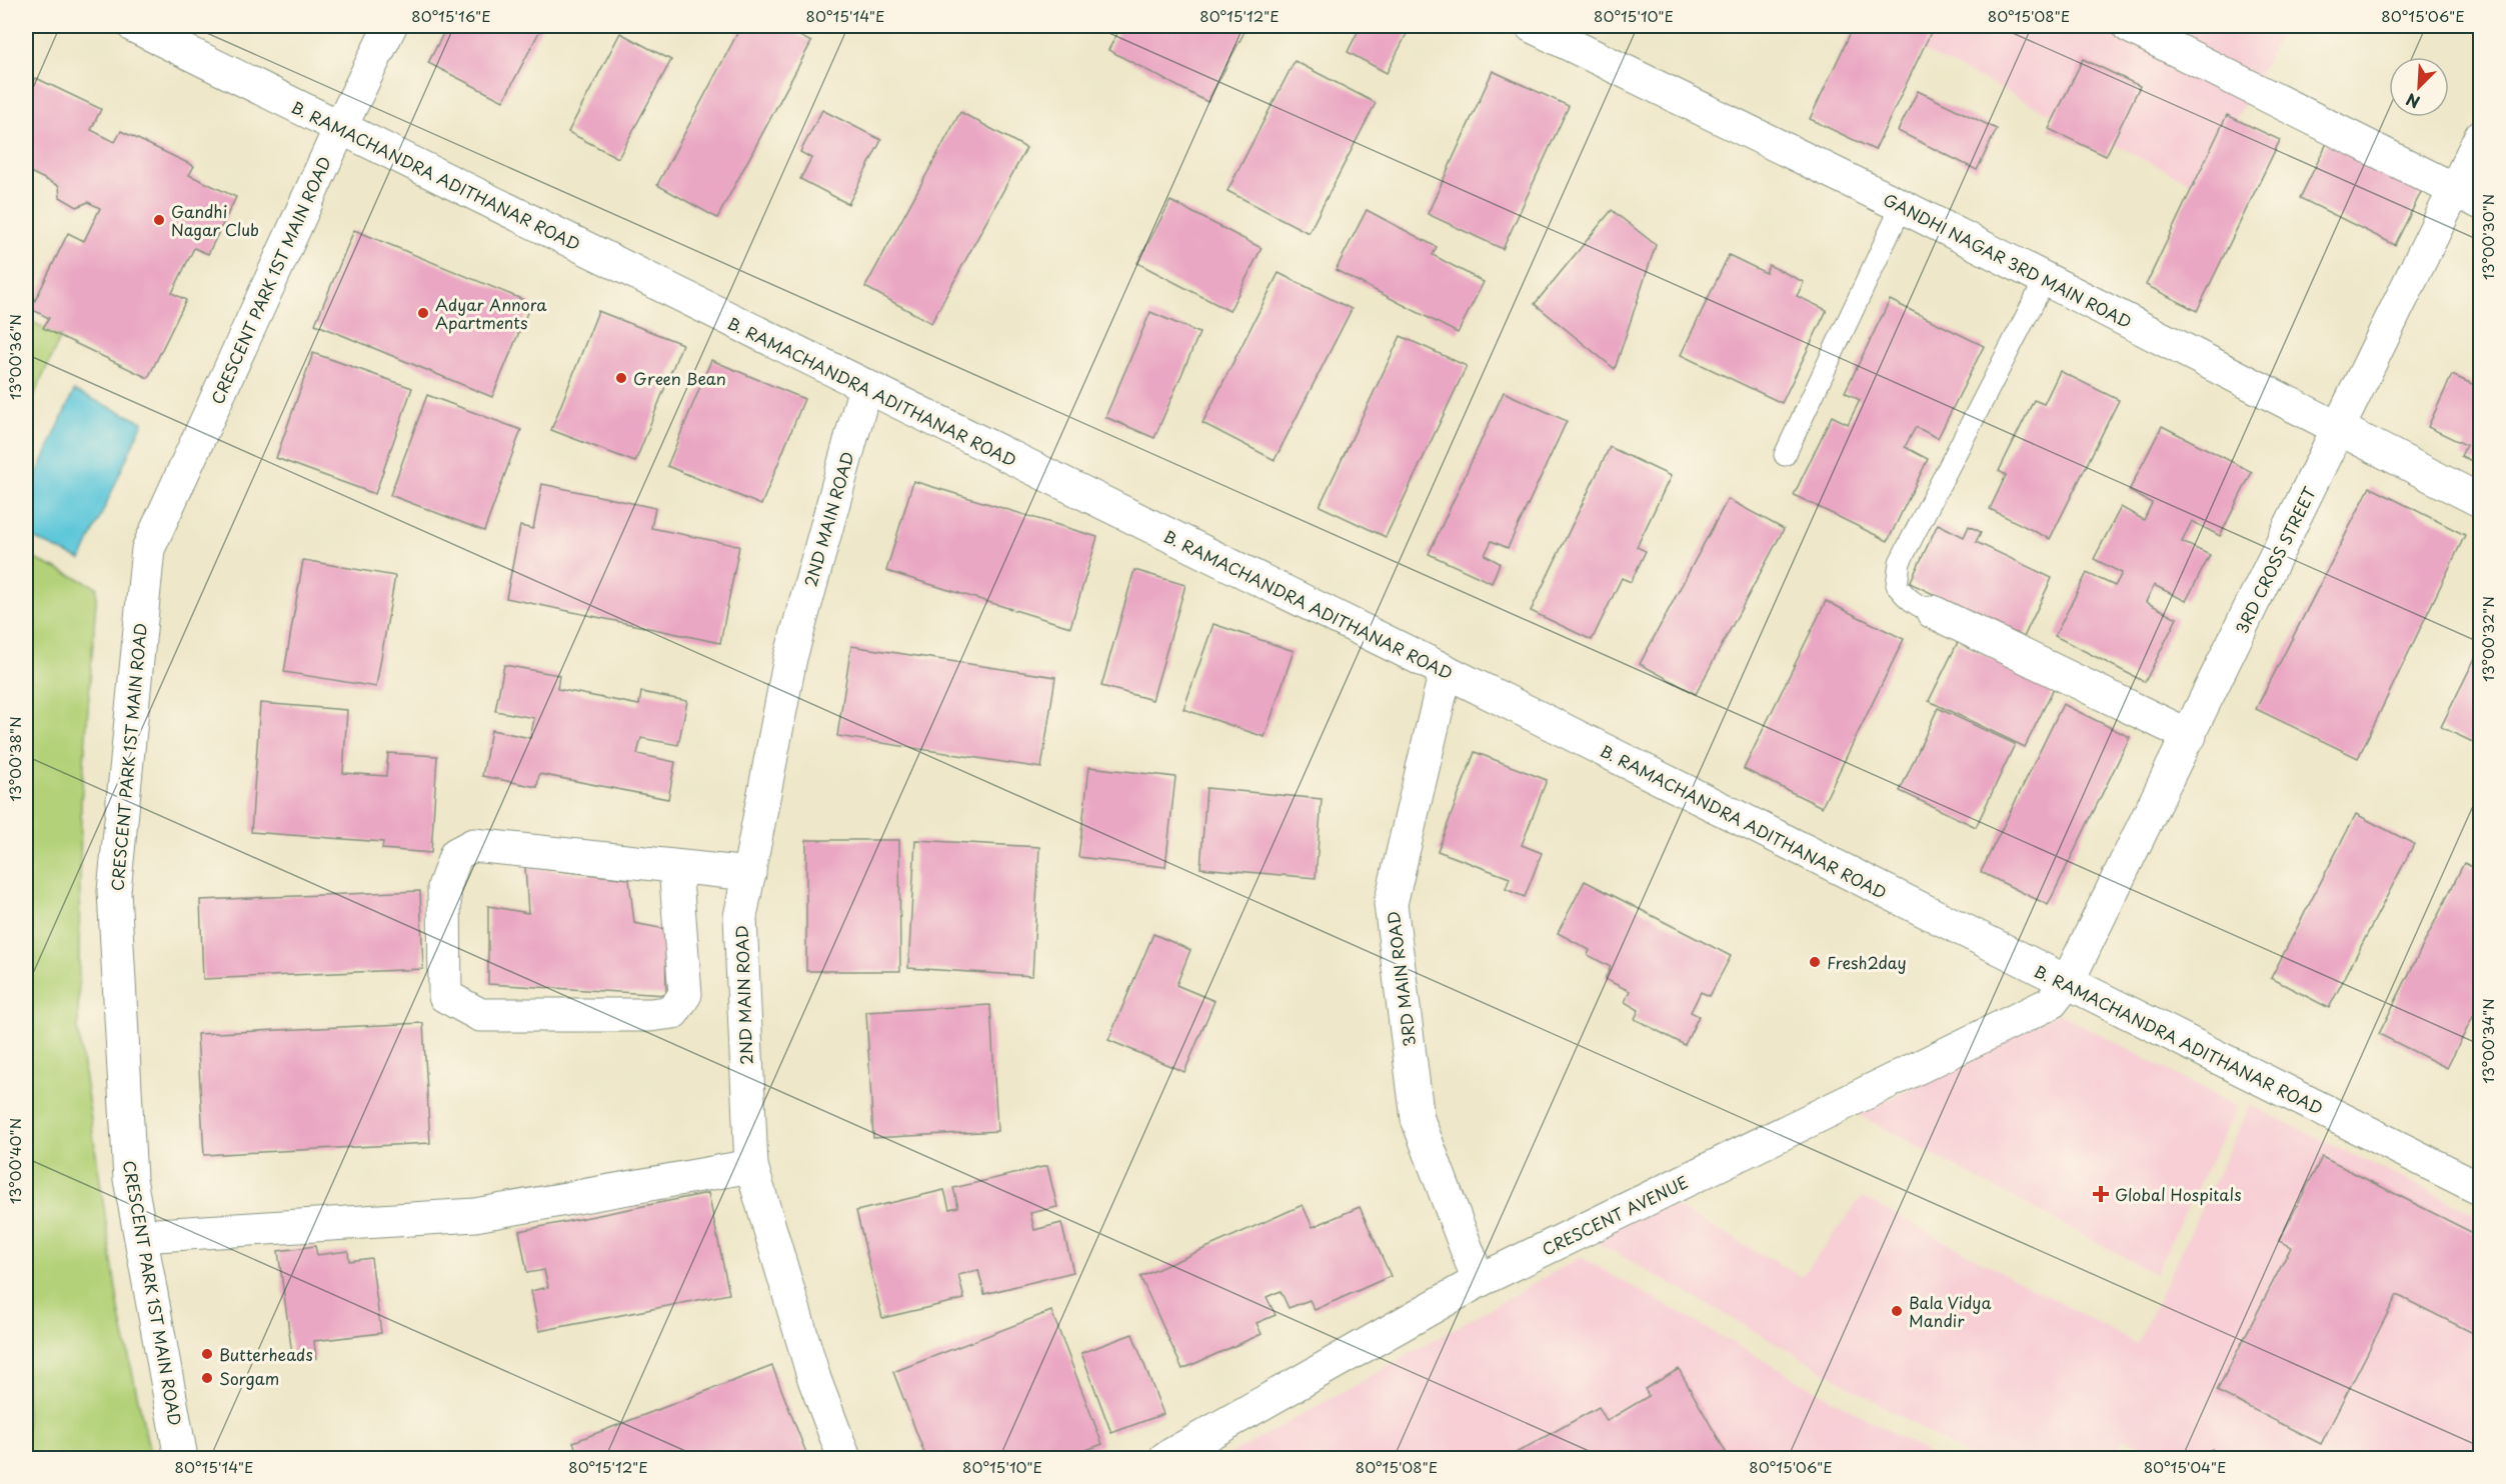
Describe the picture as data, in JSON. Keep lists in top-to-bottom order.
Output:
{
  "streets": {
    "street": [
      "B. RAMACHANDRA ADITHANAR ROAD",
      "GANDHI NAGAR 3RD MAIN ROAD",
      "CRESCENT PARK 1ST MAIN ROAD",
      "2ND MAIN ROAD",
      "3RD CROSS STREET",
      "3RD MAIN ROAD",
      "CRESCENT AVENUE"
    ]
  },
  "crossings": [
    ["B. RAMACHANDRA ADITHANAR ROAD", "CRESCENT PARK 1ST MAIN ROAD"],
    ["B. RAMACHANDRA ADITHANAR ROAD", "2ND MAIN ROAD"],
    ["B. RAMACHANDRA ADITHANAR ROAD", "3RD CROSS STREET"],
    ["B. RAMACHANDRA ADITHANAR ROAD", "3RD MAIN ROAD"],
    ["B. RAMACHANDRA ADITHANAR ROAD", "CRESCENT AVENUE"],
    ["GANDHI NAGAR 3RD MAIN ROAD", "3RD CROSS STREET"],
    ["3RD CROSS STREET", "CRESCENT AVENUE"],
    ["3RD MAIN ROAD", "CRESCENT AVENUE"]
  ],
  "places": {
    "other": [
      "Gandhi Nagar Club",
      "Adyar Annora Apartments",
      "Green Bean",
      "Fresh2day",
      "Bala Vidya Mandir",
      "Butterheads",
      "Sorgam"
    ],
    "health": ["Global Hospitals"]
  },
  "north": "bottom left",
  "coordinates": [
    "80°15'16\"E",
    "80°15'14\"E",
    "80°15'12\"E",
    "80°15'10\"E",
    "80°15'08\"E",
    "80°15'06\"E",
    "13°00'30\"N",
    "13°00'36\"N",
    "13°00'32\"N",
    "13°00'38\"N",
    "13°00'34\"N",
    "13°00'40\"N",
    "80°15'04\"E"
  ]
}
